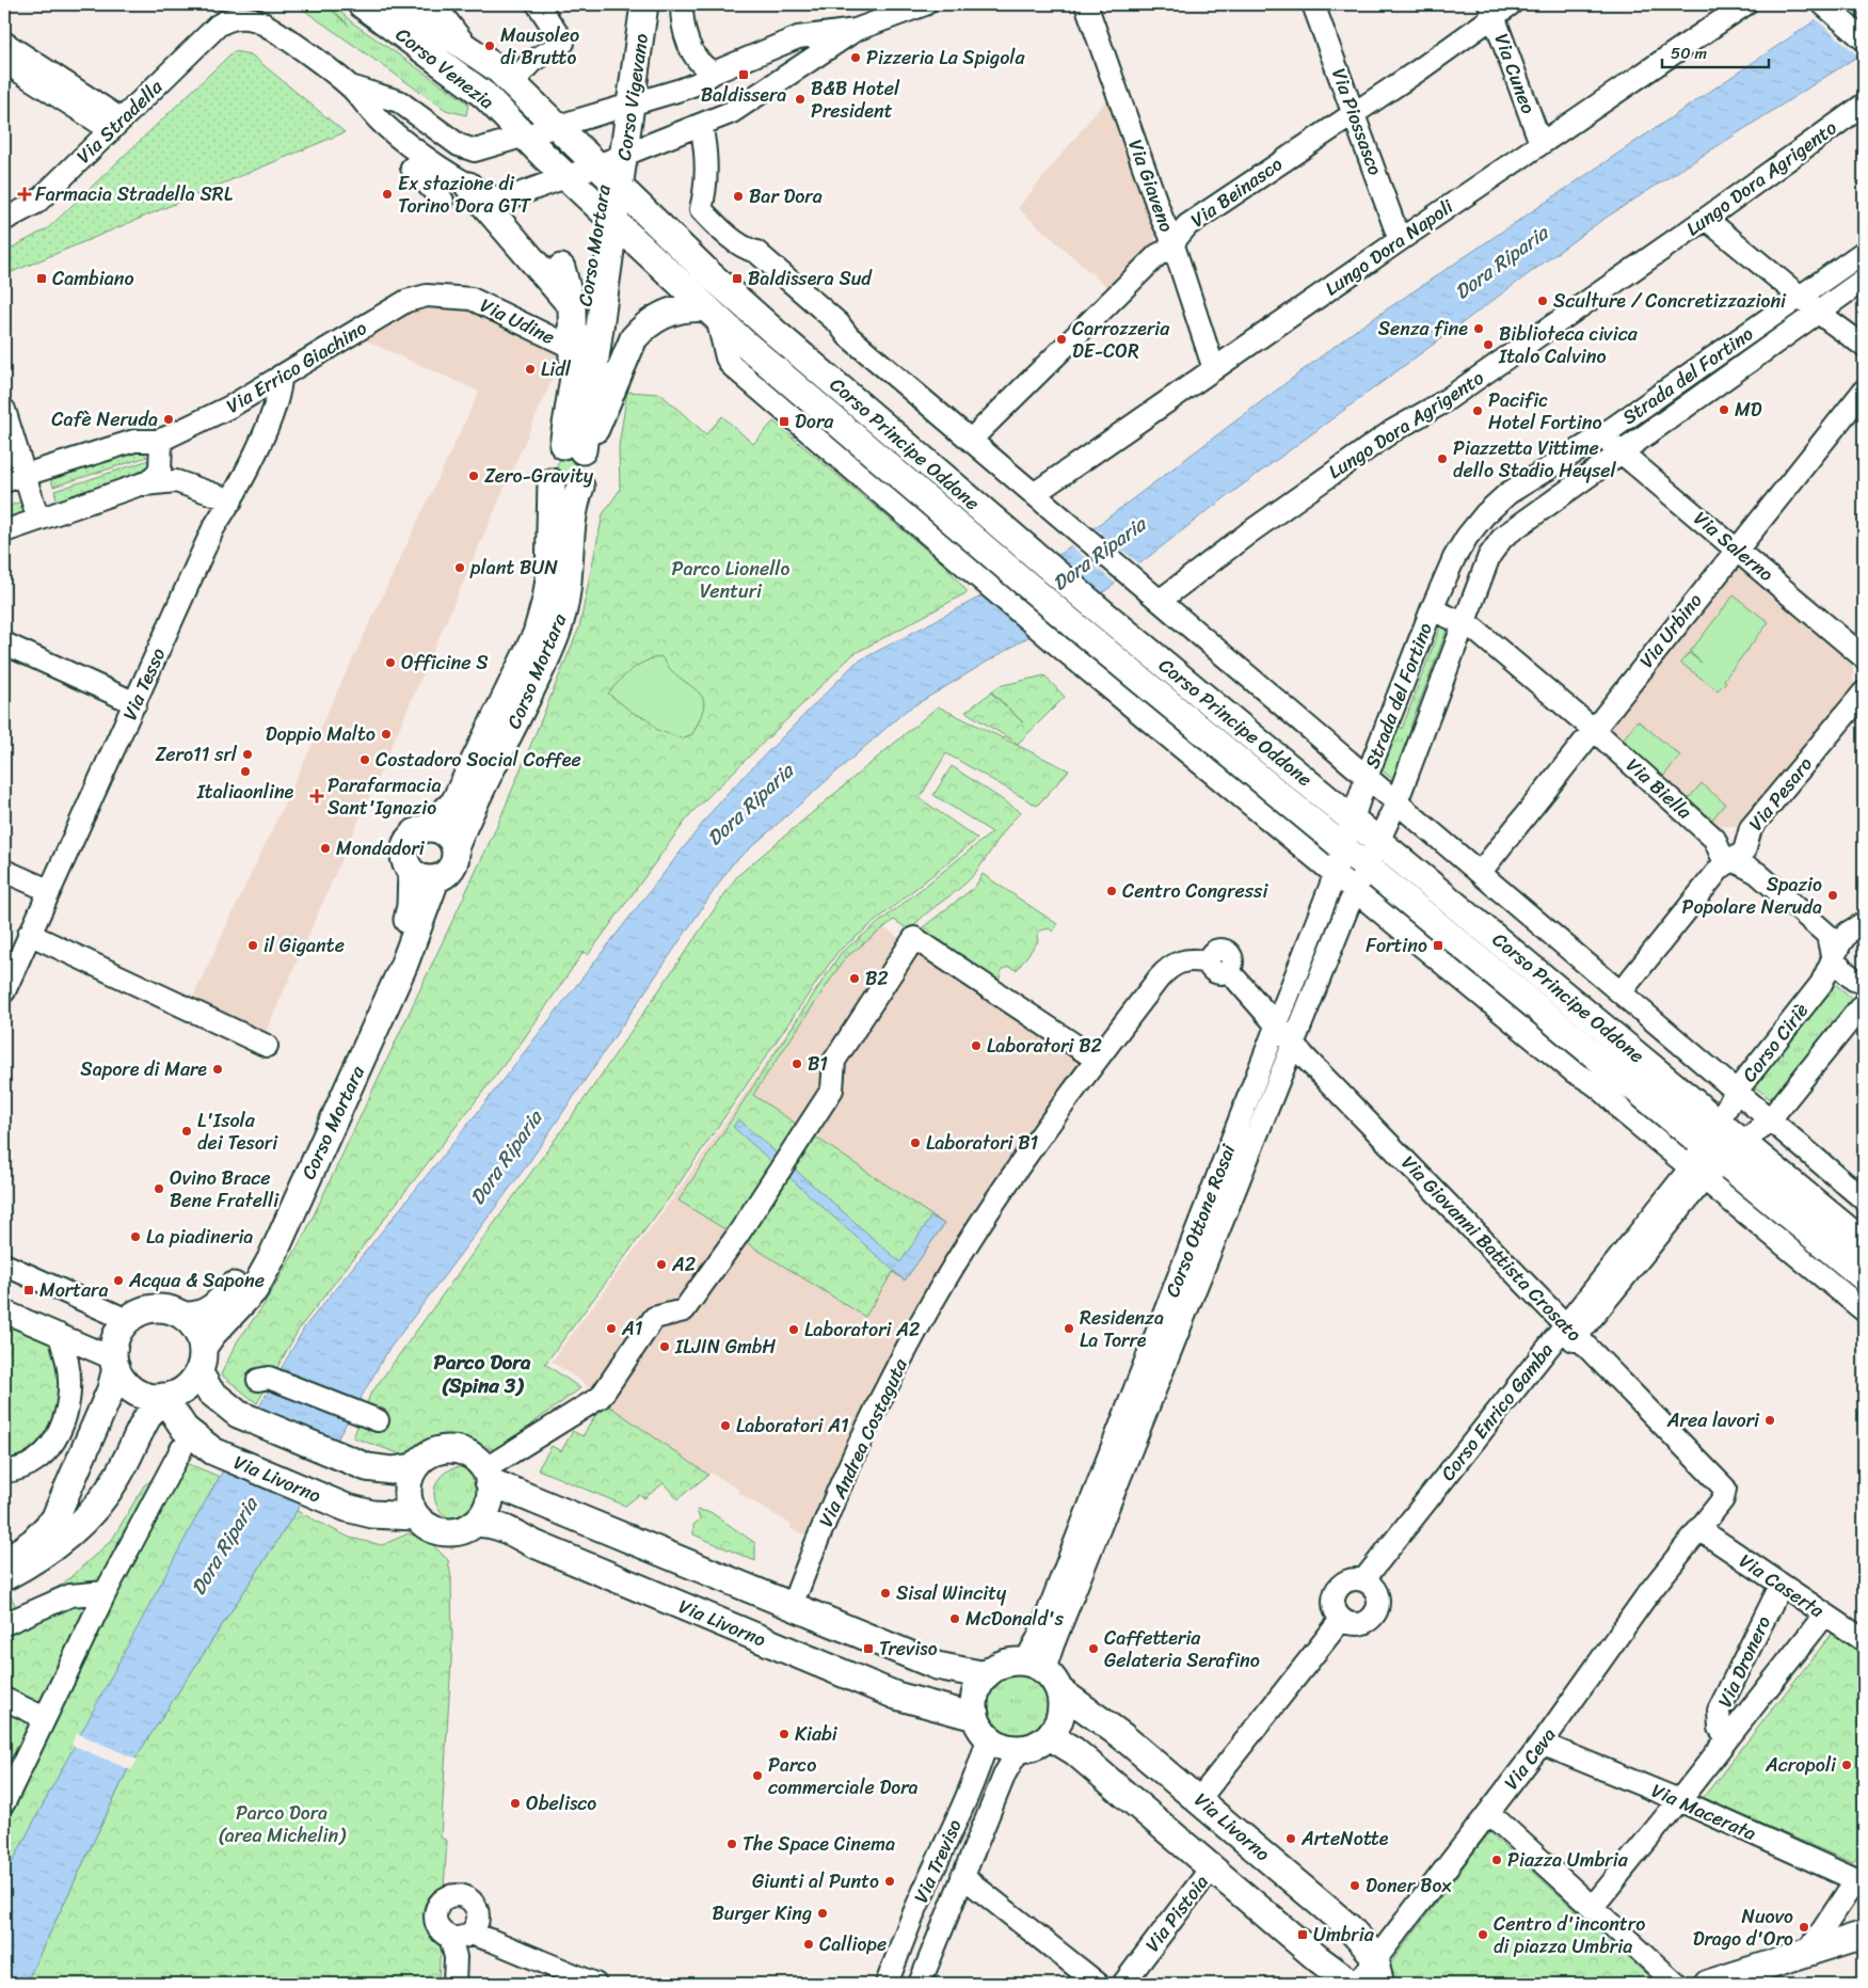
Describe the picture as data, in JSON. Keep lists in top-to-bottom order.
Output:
{
  "streets": {
    "main road": [
      "Corso Venezia",
      "Corso Vigevano",
      "Corso Mortara",
      "Corso Principe Oddone",
      "Via Livorno"
    ],
    "street": [
      "Via Cuneo",
      "Via Stradella",
      "Via Piossasco",
      "Lungo Dora Agrigento",
      "Via Giaveno",
      "Via Beinasco",
      "Lungo Dora Napoli",
      "Via Udine",
      "Via Errico Giachino",
      "Strada del Fortino",
      "Via Salerno",
      "Via Urbino",
      "Via Tesso",
      "Via Biella",
      "Via Pesaro",
      "Corso Ciriè",
      "Corso Ottone Rosai",
      "Via Giovanni Battista Crosato",
      "Corso Enrico Gamba",
      "Via Andrea Costaguta",
      "Via Caserta",
      "Via Dronero",
      "Via Ceva",
      "Via Macerata",
      "Via Treviso",
      "Via Pistoia"
    ]
  },
  "crossings": [
    ["Corso Venezia", "Corso Vigevano"],
    ["Corso Venezia", "Via Stradella"],
    ["Corso Venezia", "Corso Mortara"],
    ["Corso Venezia", "Corso Principe Oddone"],
    ["Via Cuneo", "Via Beinasco"],
    ["Via Cuneo", "Lungo Dora Napoli"],
    ["Corso Vigevano", "Via Stradella"],
    ["Corso Vigevano", "Corso Mortara"],
    ["Corso Vigevano", "Corso Principe Oddone"],
    ["Via Stradella", "Corso Mortara"],
    ["Via Stradella", "Corso Principe Oddone"],
    ["Via Piossasco", "Via Beinasco"],
    ["Via Piossasco", "Lungo Dora Napoli"],
    ["Lungo Dora Agrigento", "Corso Principe Oddone"],
    ["Via Giaveno", "Via Beinasco"],
    ["Via Giaveno", "Lungo Dora Napoli"],
    ["Corso Mortara", "Corso Principe Oddone"],
    ["Corso Mortara", "Via Livorno"],
    ["Lungo Dora Napoli", "Corso Principe Oddone"],
    ["Via Udine", "Via Errico Giachino"],
    ["Via Errico Giachino", "Via Tesso"],
    ["Strada del Fortino", "Corso Principe Oddone"],
    ["Strada del Fortino", "Via Salerno"],
    ["Strada del Fortino", "Via Biella"],
    ["Strada del Fortino", "Corso Ottone Rosai"],
    ["Corso Principe Oddone", "Via Urbino"],
    ["Corso Principe Oddone", "Via Pesaro"],
    ["Corso Principe Oddone", "Corso Ciriè"],
    ["Corso Principe Oddone", "Corso Ottone Rosai"],
    ["Corso Principe Oddone", "Corso Enrico Gamba"],
    ["Via Salerno", "Via Urbino"],
    ["Via Urbino", "Via Biella"],
    ["Via Biella", "Via Pesaro"],
    ["Via Biella", "Corso Ciriè"],
    ["Corso Ciriè", "Corso Enrico Gamba"],
    ["Corso Ottone Rosai", "Via Giovanni Battista Crosato"],
    ["Corso Ottone Rosai", "Via Livorno"],
    ["Corso Ottone Rosai", "Via Treviso"],
    ["Via Giovanni Battista Crosato", "Corso Enrico Gamba"],
    ["Via Giovanni Battista Crosato", "Via Andrea Costaguta"],
    ["Via Giovanni Battista Crosato", "Via Caserta"],
    ["Via Giovanni Battista Crosato", "Via Ceva"],
    ["Via Livorno", "Via Ceva"],
    ["Via Livorno", "Via Treviso"],
    ["Via Caserta", "Via Dronero"],
    ["Via Caserta", "Via Ceva"],
    ["Via Dronero", "Via Macerata"],
    ["Via Ceva", "Via Macerata"]
  ],
  "districts": ["Parco Dora (Spina 3)"],
  "water": ["Dora Riparia"],
  "parks": ["Parco Lionello Venturi", "Parco Dora (area Michelin)"],
  "places": {
    "other": [
      "Mausoleo di Brutto",
      "Pizzeria La Spigola",
      "B&B Hotel President",
      "Ex stazione di Torino Dora GTT",
      "Bar Dora",
      "Sculture / Concretizzazioni",
      "Senza fine",
      "Carrozzeria DE-COR",
      "Biblioteca civica Italo Calvino",
      "Lidl",
      "MD",
      "Pacific Hotel Fortino",
      "Cafè Neruda",
      "Piazzetta Vittime dello Stadio Heysel",
      "Zero-Gravity",
      "plant BUN",
      "Officine S",
      "Doppio Malto",
      "Zero11 srl",
      "Costadoro Social Coffee",
      "Italiaonline",
      "Mondadori",
      "Centro Congressi",
      "Spazio Popolare Neruda",
      "il Gigante",
      "B2",
      "Laboratori B2",
      "B1",
      "Sapore di Mare",
      "L'Isola dei Tesori",
      "Laboratori B1",
      "Ovino Brace Bene Fratelli",
      "La piadineria",
      "A2",
      "Acqua & Sapone",
      "A1",
      "Residenza La Torre",
      "Laboratori A2",
      "ILJIN GmbH",
      "Area lavori",
      "Laboratori A1",
      "Sisal Wincity",
      "McDonald's",
      "Caffetteria Gelateria Serafino",
      "Kiabi",
      "Acropoli",
      "Parco commerciale Dora",
      "Obelisco",
      "ArteNotte",
      "The Space Cinema",
      "Piazza Umbria",
      "Giunti al Punto",
      "Doner Box",
      "Burger King",
      "Nuovo Drago d'Oro",
      "Centro d'incontro di piazza Umbria",
      "Calliope"
    ],
    "transit": [
      "Baldissera",
      "Cambiano",
      "Baldissera Sud",
      "Dora",
      "Fortino",
      "Mortara",
      "Treviso",
      "Umbria"
    ],
    "health": ["Farmacia Stradella SRL", "Parafarmacia Sant'Ignazio"]
  },
  "scale_bar": "50 m"
}
